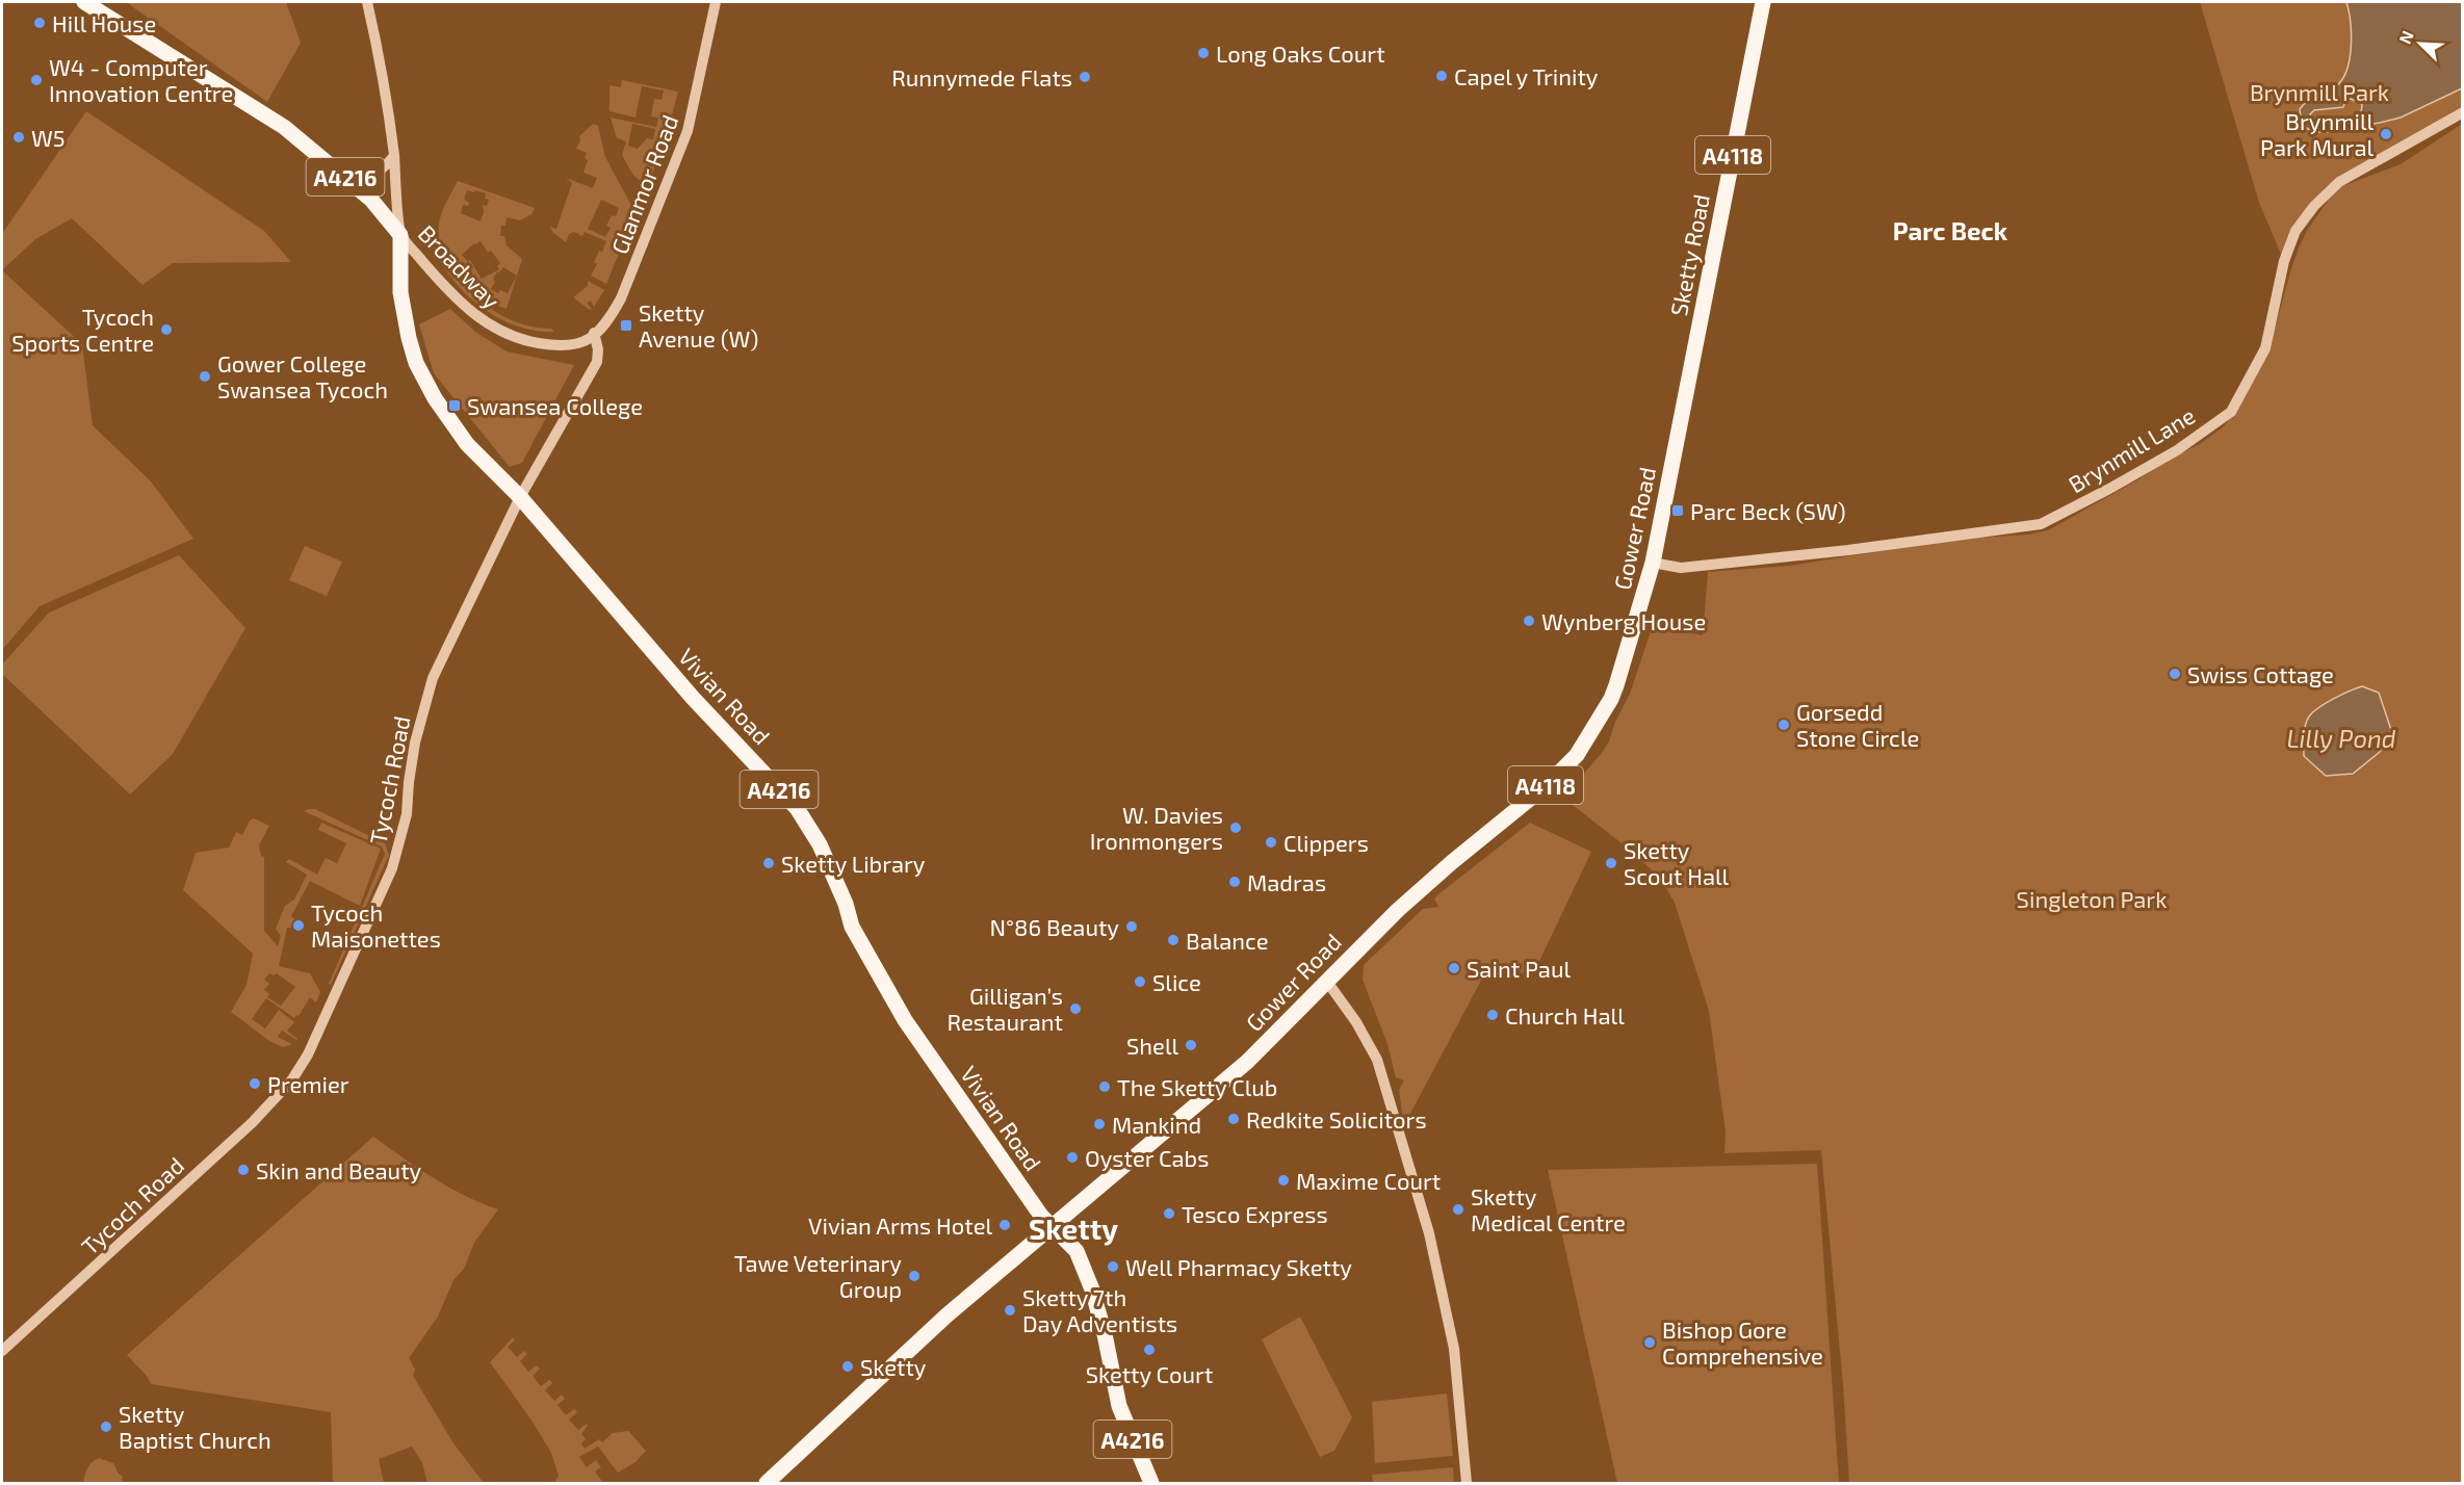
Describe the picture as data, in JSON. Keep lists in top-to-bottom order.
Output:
{
  "streets": {
    "main road": [
      "A4118",
      "A4216",
      "Sketty Road",
      "Gower Road",
      "Vivian Road"
    ],
    "street": [
      "Glanmor Road",
      "Broadway",
      "Brynmill Lane",
      "Tycoch Road"
    ]
  },
  "crossings": [
    ["A4216", "Broadway"],
    ["A4216", "Gower Road"],
    ["A4216", "Vivian Road"],
    ["Glanmor Road", "Broadway"],
    ["Glanmor Road", "Tycoch Road"],
    ["Sketty Road", "Gower Road"],
    ["Broadway", "Vivian Road"],
    ["Broadway", "Tycoch Road"],
    ["Brynmill Lane", "Gower Road"],
    ["Gower Road", "Vivian Road"],
    ["Vivian Road", "Tycoch Road"]
  ],
  "districts": ["Parc Beck", "Sketty"],
  "water": ["Lilly Pond"],
  "parks": ["Brynmill Park", "Singleton Park"],
  "places": {
    "other": [
      "Hill House",
      "Long Oaks Court",
      "Capel y Trinity",
      "Runnymede Flats",
      "W4 - Computer Innovation Centre",
      "Brynmill Park Mural",
      "W5",
      "Tycoch Sports Centre",
      "Gower College Swansea Tycoch",
      "Wynberg House",
      "Swiss Cottage",
      "Gorsedd Stone Circle",
      "W. Davies Ironmongers",
      "Clippers",
      "Sketty Library",
      "Sketty Scout Hall",
      "Madras",
      "Tycoch Maisonettes",
      "N°86 Beauty",
      "Balance",
      "Saint Paul",
      "Slice",
      "Gilligan’s Restaurant",
      "Church Hall",
      "Shell",
      "Premier",
      "The Sketty Club",
      "Redkite Solicitors",
      "Mankind",
      "Oyster Cabs",
      "Skin and Beauty",
      "Maxime Court",
      "Sketty Medical Centre",
      "Tesco Express",
      "Vivian Arms Hotel",
      "Well Pharmacy Sketty",
      "Tawe Veterinary Group",
      "Sketty 7th Day Adventists",
      "Bishop Gore Comprehensive",
      "Sketty Court",
      "Sketty",
      "Sketty Baptist Church"
    ],
    "transit": ["Sketty Avenue (W)", "Swansea College", "Parc Beck (SW)"]
  },
  "north": "top left"
}
